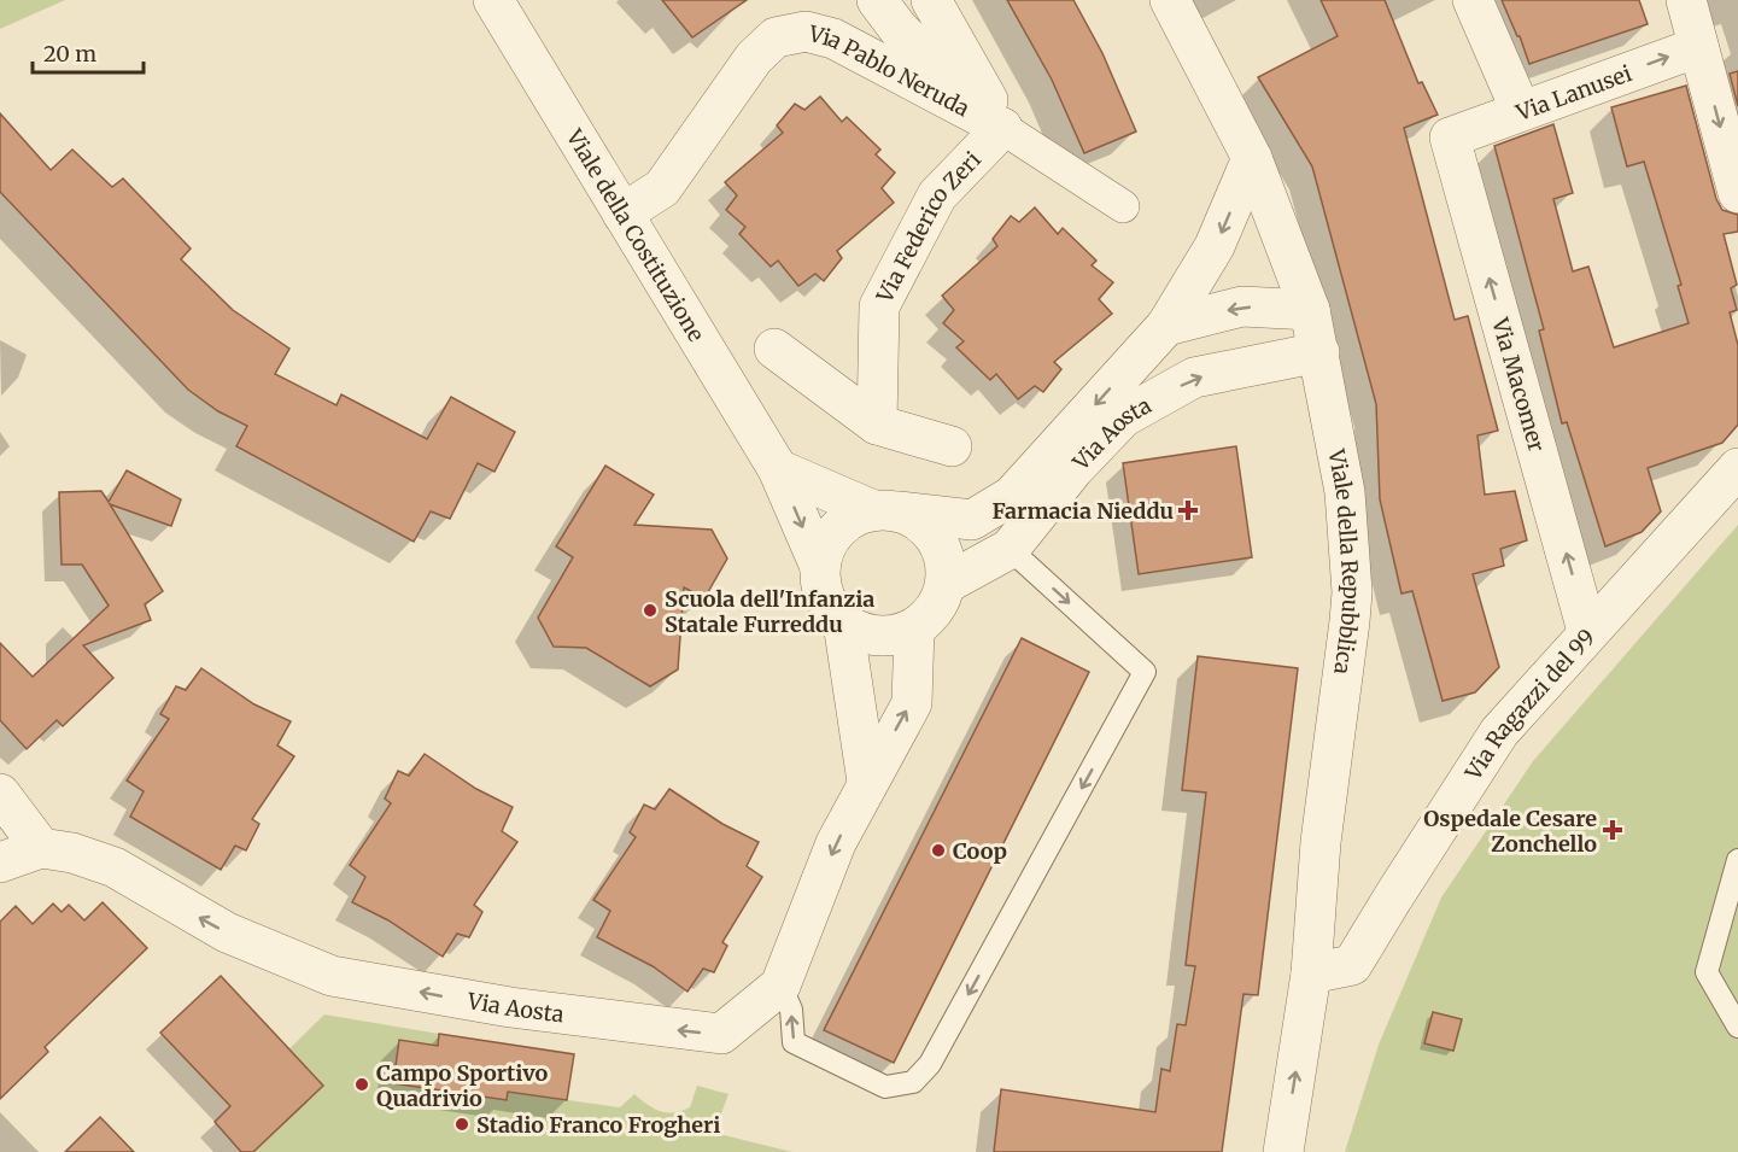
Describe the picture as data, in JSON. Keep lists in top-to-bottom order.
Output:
{
  "streets": {
    "street": [
      "Via Pablo Neruda",
      "Via Lanusei",
      "Via Federico Zeri",
      "Viale della Costituzione",
      "Via Macomer",
      "Via Aosta",
      "Viale della Repubblica",
      "Via Ragazzi del 99"
    ]
  },
  "crossings": [
    ["Via Pablo Neruda", "Via Federico Zeri"],
    ["Via Pablo Neruda", "Viale della Costituzione"],
    ["Via Lanusei", "Via Macomer"],
    ["Viale della Costituzione", "Via Aosta"],
    ["Via Macomer", "Via Ragazzi del 99"],
    ["Via Aosta", "Viale della Repubblica"],
    ["Viale della Repubblica", "Via Ragazzi del 99"]
  ],
  "one_way": ["Via Lanusei", "Via Macomer"],
  "places": {
    "health": ["Farmacia Nieddu", "Ospedale Cesare Zonchello"],
    "other": [
      "Scuola dell'Infanzia Statale Furreddu",
      "Coop",
      "Campo Sportivo Quadrivio",
      "Stadio Franco Frogheri"
    ]
  },
  "scale_bar": "20 m"
}
